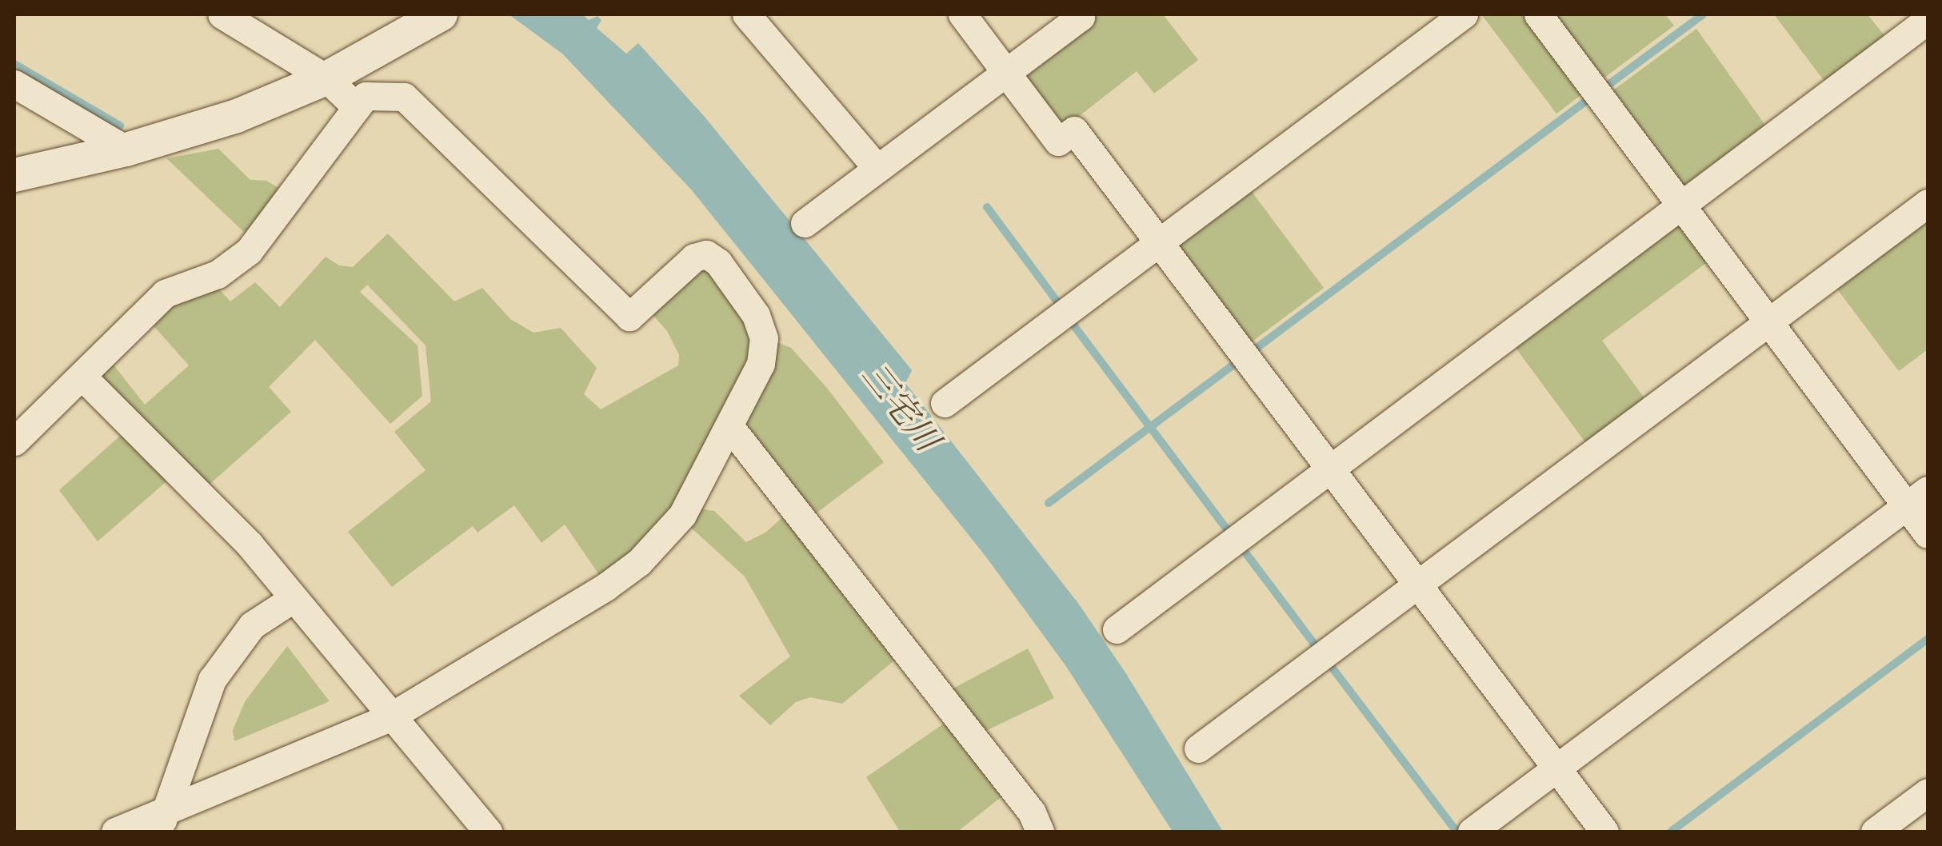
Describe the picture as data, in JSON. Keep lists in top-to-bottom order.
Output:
{
  "water": ["三宅川"]
}
